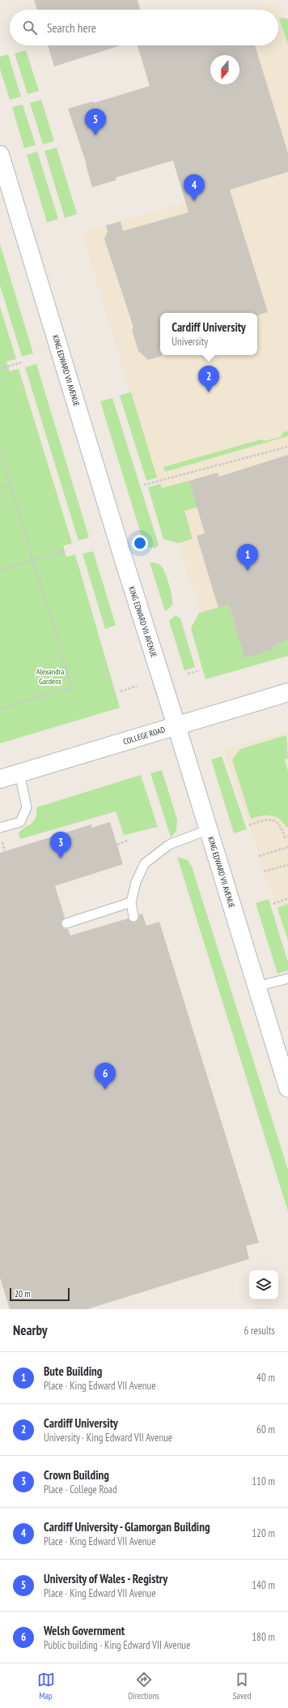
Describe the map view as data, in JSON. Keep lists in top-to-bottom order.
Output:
{
  "streets": {
    "street": ["KING EDWARD VII AVENUE", "COLLEGE ROAD"]
  },
  "crossings": [
    ["KING EDWARD VII AVENUE", "COLLEGE ROAD"]
  ],
  "parks": ["Alexandra Gardens"],
  "scale_bar": "20 m",
  "north": "bottom",
  "page": {
    "search": "Search here",
    "pins": [
      "5",
      "4",
      "2",
      "1",
      "3",
      "6"
    ],
    "popup": ["Cardiff University", "University"],
    "scale": "20 m",
    "heading": ["Nearby", "6 results"],
    "list": [
      {
        "mark": "1",
        "name": "Bute Building",
        "note": "Place · King Edward VII Avenue",
        "value": "40 m"
      },
      {
        "mark": "2",
        "name": "Cardiff University",
        "note": "University · King Edward VII Avenue",
        "value": "60 m"
      },
      {
        "mark": "3",
        "name": "Crown Building",
        "note": "Place · College Road",
        "value": "110 m"
      },
      {
        "mark": "4",
        "name": "Cardiff University - Glamorgan Building",
        "note": "Place · King Edward VII Avenue",
        "value": "120 m"
      },
      {
        "mark": "5",
        "name": "University of Wales - Registry",
        "note": "Place · King Edward VII Avenue",
        "value": "140 m"
      },
      {
        "mark": "6",
        "name": "Welsh Government",
        "note": "Public building · King Edward VII Avenue",
        "value": "180 m"
      }
    ],
    "nav": ["Map", "Directions", "Saved"]
  }
}
